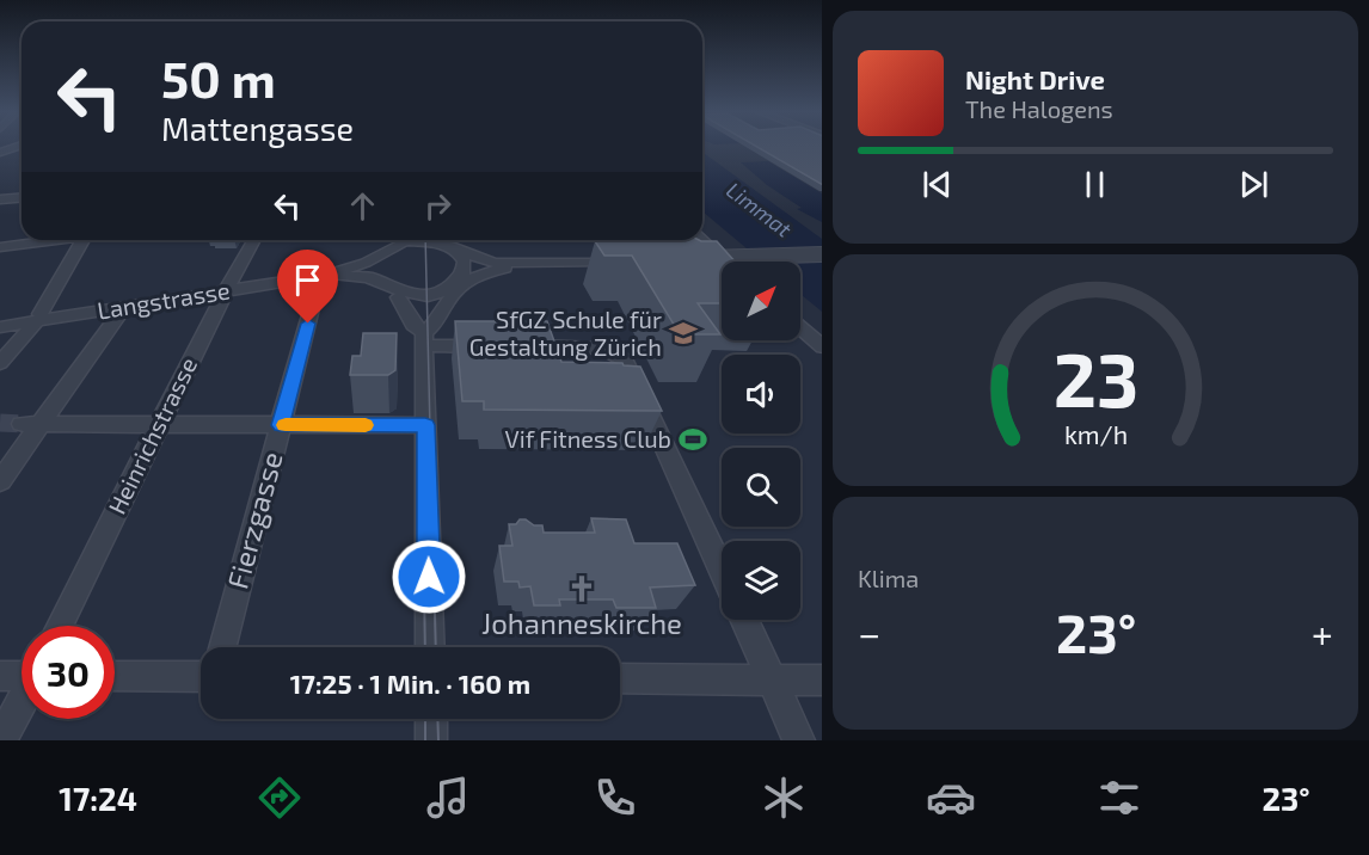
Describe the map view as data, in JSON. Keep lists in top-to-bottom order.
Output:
{
  "streets": {
    "street": ["Langstrasse", "Heinrichstrasse", "Fierzgasse"]
  },
  "crossings": [
    ["Langstrasse", "Heinrichstrasse"]
  ],
  "water": ["Limmat"],
  "places": {
    "school or university": ["SfGZ Schule für Gestaltung Zürich"],
    "sports": ["Vif Fitness Club"],
    "church": ["Johanneskirche"]
  },
  "north": "top right",
  "page": {
    "turn": ["50 m", "Mattengasse"],
    "song": ["Night Drive", "The Halogens"],
    "tile": "Klima",
    "heat": ["−", "23°", "+"],
    "limit": "30",
    "trip": "17:25 · 1 Min. · 160 m",
    "tabs": ["17:24", "23°"],
    "gauge": ["23", "km/h"]
  }
}
